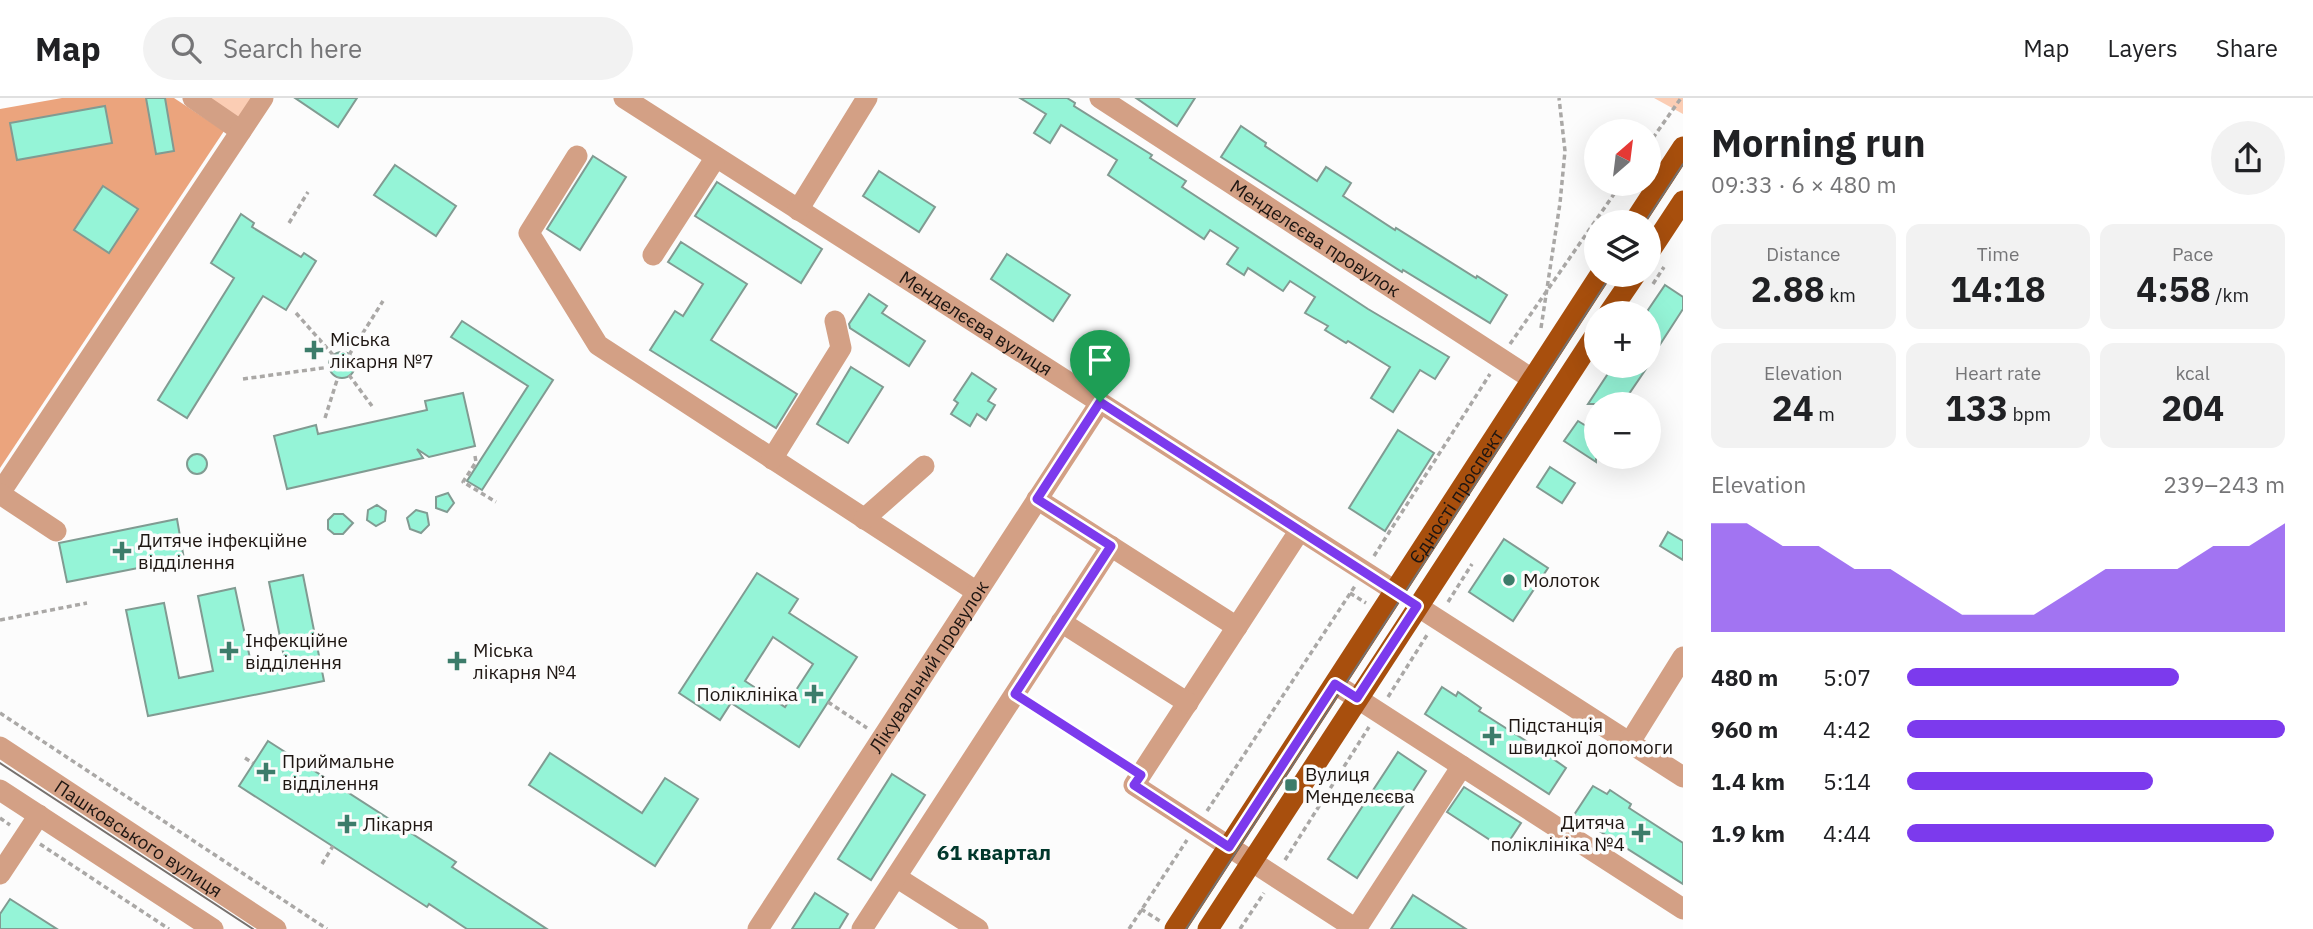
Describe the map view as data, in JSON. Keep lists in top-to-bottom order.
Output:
{
  "streets": {
    "main road": ["Менделєєва вулиця", "Єдності проспект"],
    "street": ["Менделєєва провулок", "Лікувальний провулок", "Пашковського вулиця"]
  },
  "crossings": [
    ["Менделєєва провулок", "Єдності проспект"],
    ["Менделєєва вулиця", "Єдності проспект"],
    ["Менделєєва вулиця", "Лікувальний провулок"]
  ],
  "districts": ["61 квартал"],
  "places": {
    "health": [
      "Міська лікарня №7",
      "Дитяче інфекційне відділення",
      "Інфекційне відділення",
      "Міська лікарня №4",
      "Поліклініка",
      "Підстанція швидкої допомоги",
      "Приймальне відділення",
      "Лікарня",
      "Дитяча поліклініка №4"
    ],
    "other": ["Молоток"],
    "transit": ["Вулиця Менделєєва"]
  },
  "north": "top right",
  "page": {
    "header": "Map",
    "search": "Search here",
    "nav": ["Map", "Layers", "Share"],
    "heading": ["Morning run", "09:33 · 6 × 480 m"],
    "map_buttons": ["+", "−"],
    "stats": [
      ["Distance", "2.88 km"],
      ["Time", "14:18"],
      ["Pace", "4:58 /km"],
      ["Elevation", "24 m"],
      ["Heart rate", "133 bpm"],
      ["kcal", "204"]
    ],
    "chart": ["Elevation", "239–243 m"],
    "list": [
      {
        "name": "480 m",
        "note": "5:07"
      },
      {
        "name": "960 m",
        "note": "4:42"
      },
      {
        "name": "1.4 km",
        "note": "5:14"
      },
      {
        "name": "1.9 km",
        "note": "4:44"
      }
    ]
  }
}
